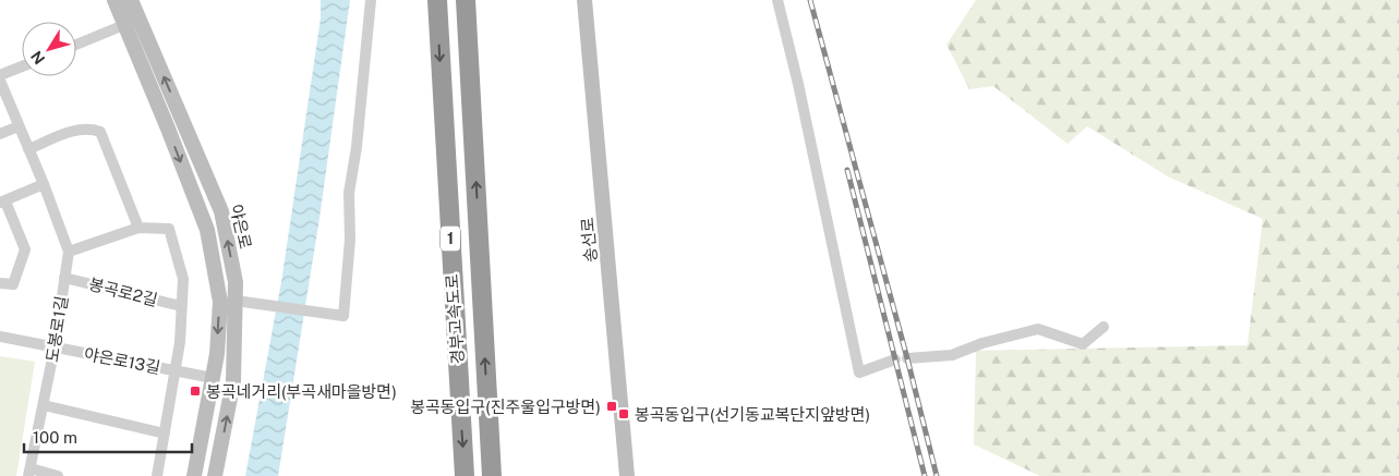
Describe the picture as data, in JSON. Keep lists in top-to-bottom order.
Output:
{
  "streets": {
    "highway": ["1", "경부고속도로"],
    "street": [
      "야은로",
      "송선로",
      "봉곡로2길",
      "도봉로1길",
      "야은로13길"
    ]
  },
  "crossings": [
    ["야은로", "야은로13길"],
    ["봉곡로2길", "도봉로1길"],
    ["봉곡로2길", "야은로13길"],
    ["도봉로1길", "야은로13길"]
  ],
  "places": {
    "transit": ["봉곡네거리(부곡새마을방면)", "봉곡동입구(진주울입구방면)", "봉곡동입구(선기동교복단지앞방면)"]
  },
  "scale_bar": "100 m",
  "north": "bottom left"
}
